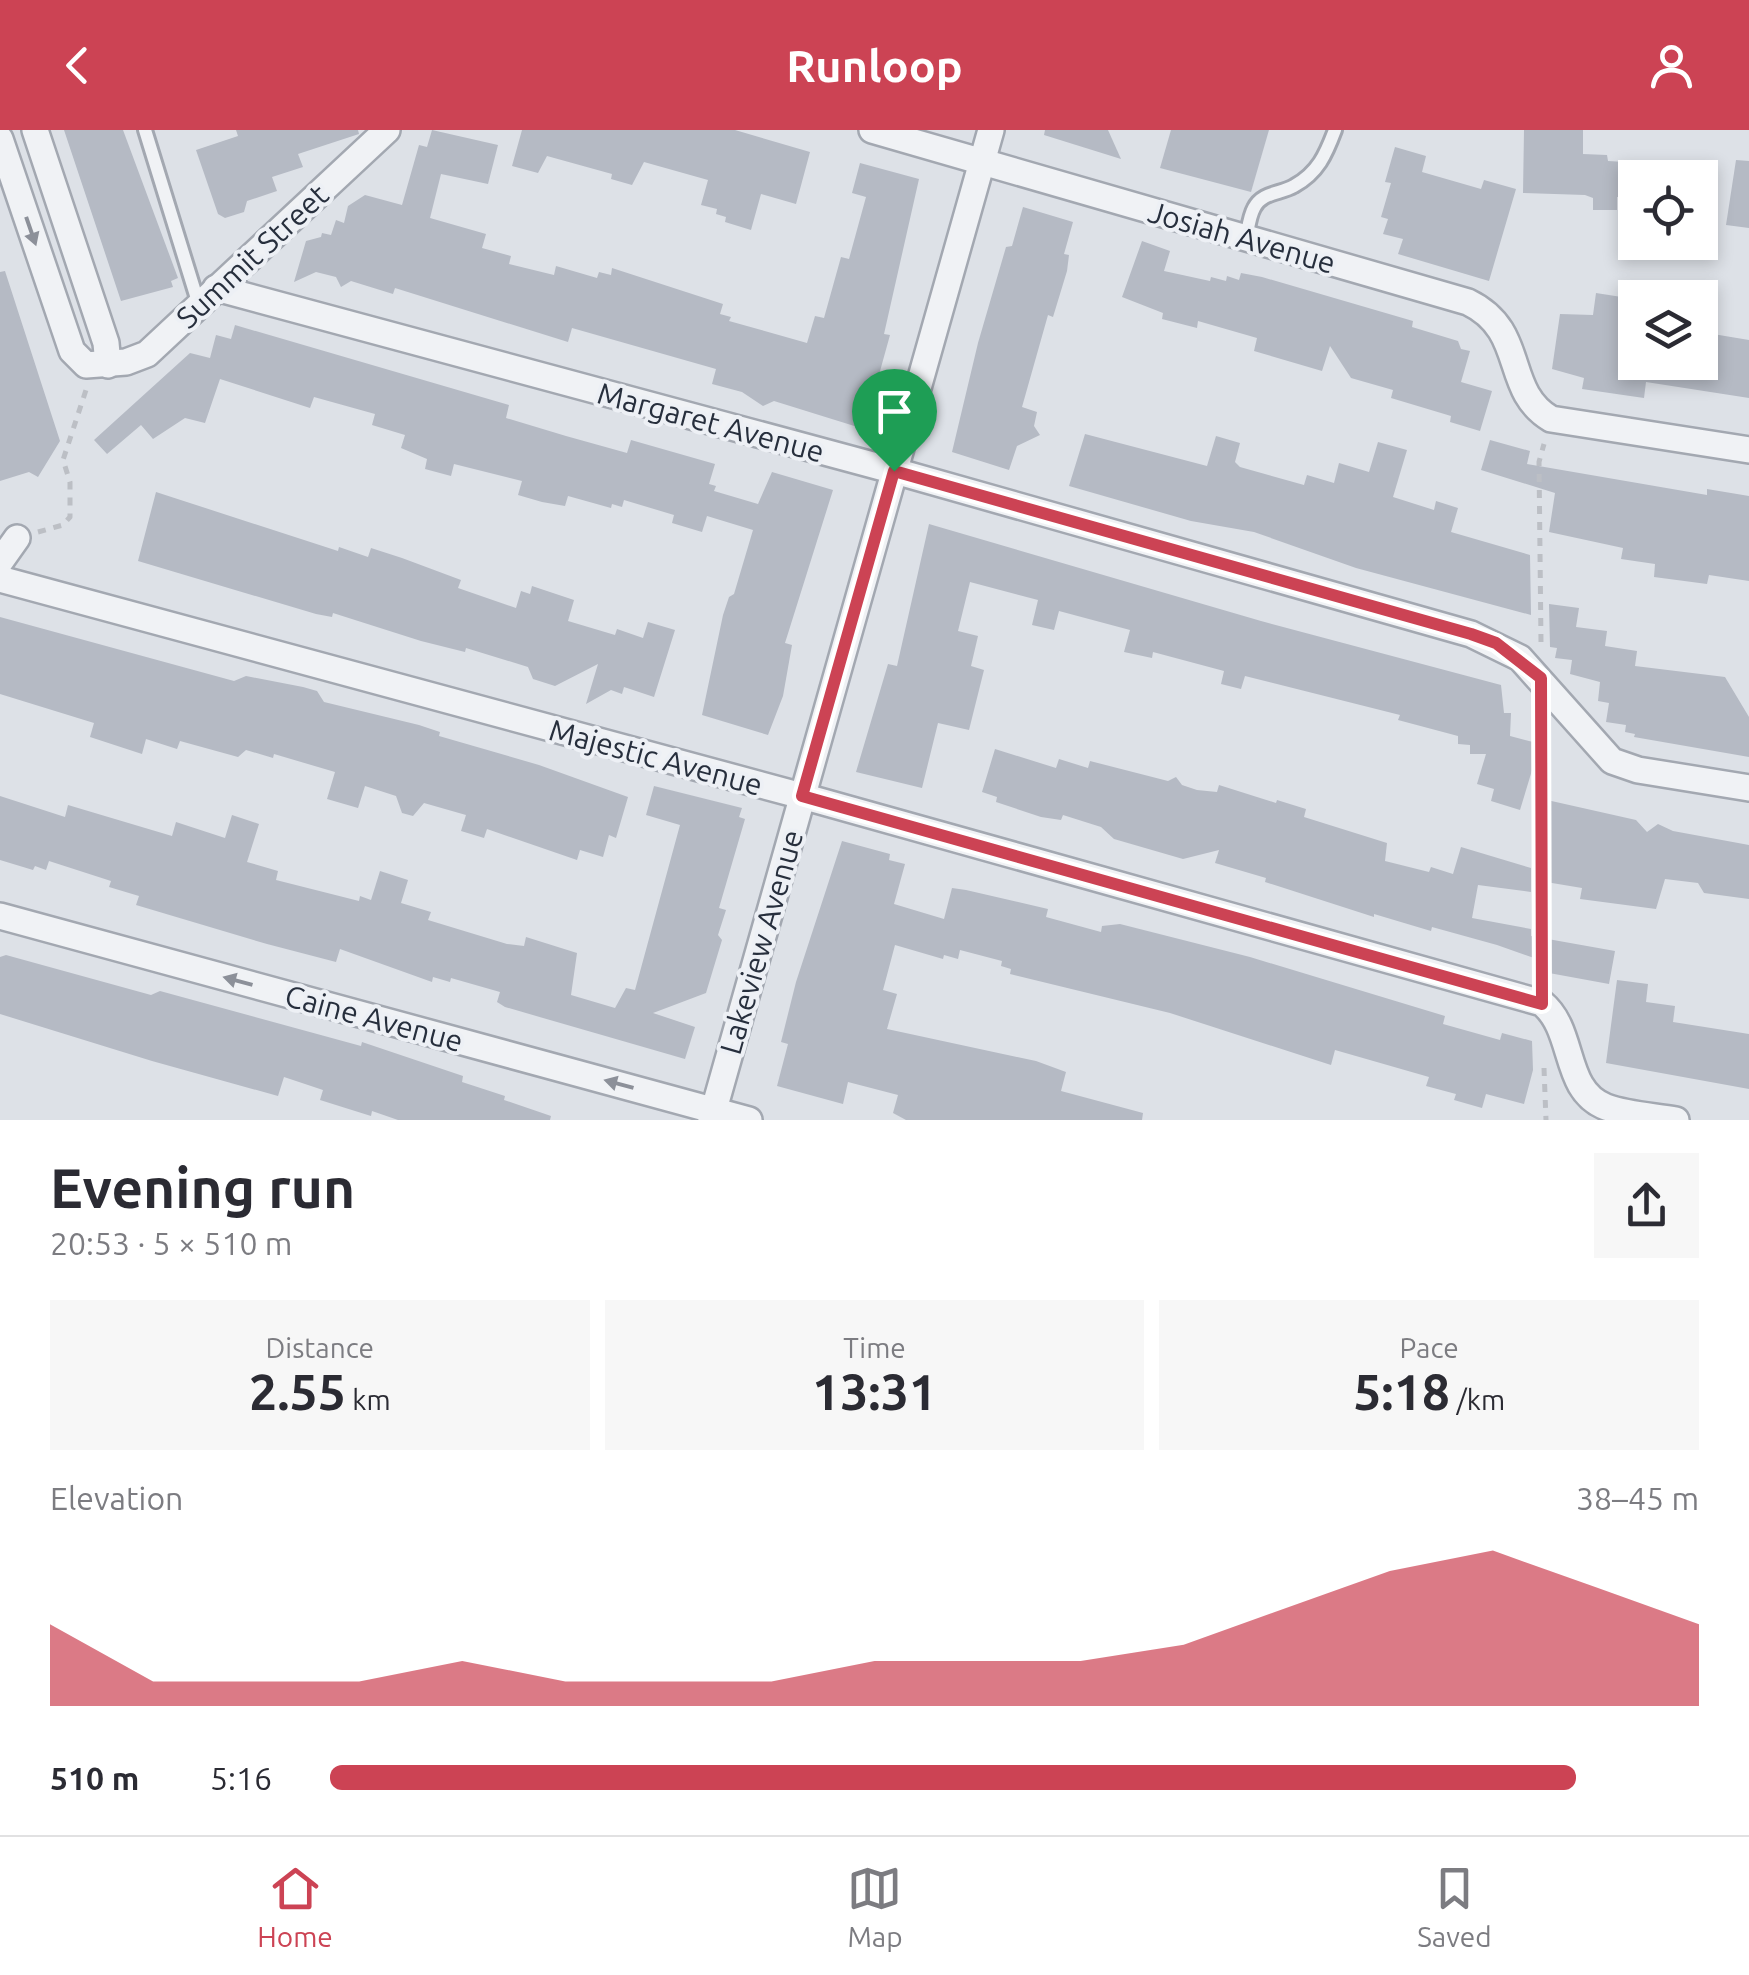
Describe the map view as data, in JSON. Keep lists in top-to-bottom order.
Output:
{
  "streets": {
    "street": [
      "Josiah Avenue",
      "Summit Street",
      "Margaret Avenue",
      "Majestic Avenue",
      "Lakeview Avenue",
      "Caine Avenue"
    ]
  },
  "crossings": [
    ["Josiah Avenue", "Lakeview Avenue"],
    ["Summit Street", "Margaret Avenue"],
    ["Margaret Avenue", "Lakeview Avenue"],
    ["Majestic Avenue", "Lakeview Avenue"],
    ["Lakeview Avenue", "Caine Avenue"]
  ],
  "one_way": ["Caine Avenue"],
  "page": {
    "header": "Runloop",
    "heading": ["Evening run", "20:53 · 5 × 510 m"],
    "stats": [
      ["Distance", "2.55 km"],
      ["Time", "13:31"],
      ["Pace", "5:18 /km"]
    ],
    "chart": ["Elevation", "38–45 m"],
    "list": [
      {
        "name": "510 m",
        "note": "5:16"
      }
    ],
    "tabs": ["Home", "Map", "Saved"]
  }
}
